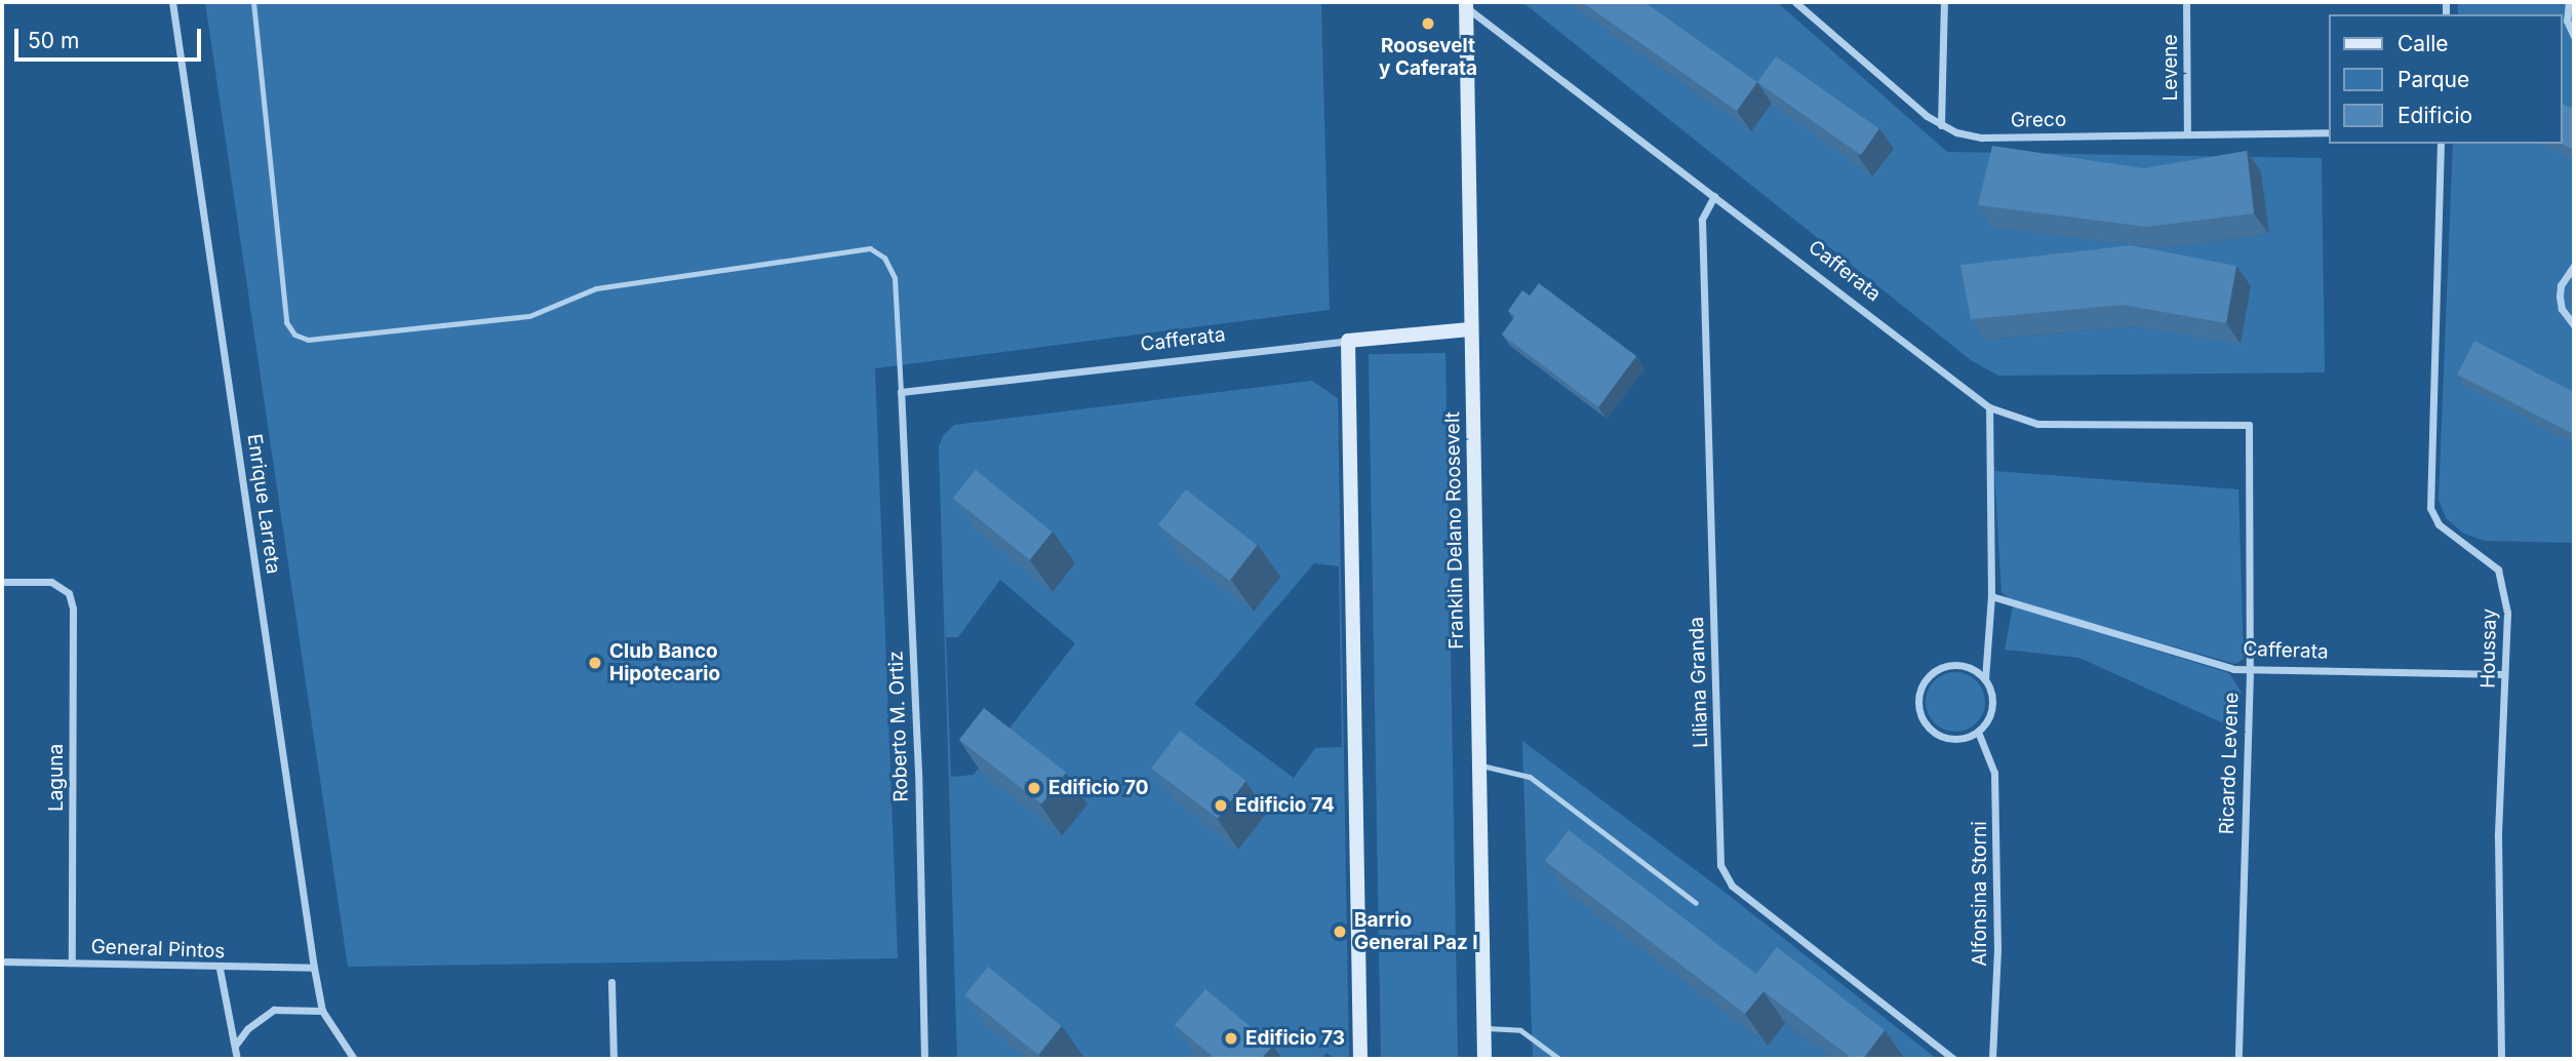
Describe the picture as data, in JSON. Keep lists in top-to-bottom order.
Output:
{
  "streets": {
    "street": [
      "Levene",
      "Greco",
      "Cafferata",
      "Enrique Larreta",
      "Franklin Delano Roosevelt",
      "Houssay",
      "Liliana Granda",
      "Roberto M. Ortiz",
      "Ricardo Levene",
      "Laguna",
      "Alfonsina Storni",
      "General Pintos"
    ]
  },
  "crossings": [
    ["Levene", "Greco"],
    ["Cafferata", "Franklin Delano Roosevelt"],
    ["Cafferata", "Houssay"],
    ["Cafferata", "Liliana Granda"],
    ["Cafferata", "Roberto M. Ortiz"],
    ["Cafferata", "Ricardo Levene"],
    ["Enrique Larreta", "General Pintos"],
    ["Laguna", "General Pintos"]
  ],
  "places": [
    "Roosevelt y Caferata",
    "Club Banco Hipotecario",
    "Edificio 70",
    "Edificio 74",
    "Barrio General Paz I",
    "Edificio 73"
  ],
  "legend": ["Calle", "Parque", "Edificio"],
  "scale_bar": "50 m"
}
